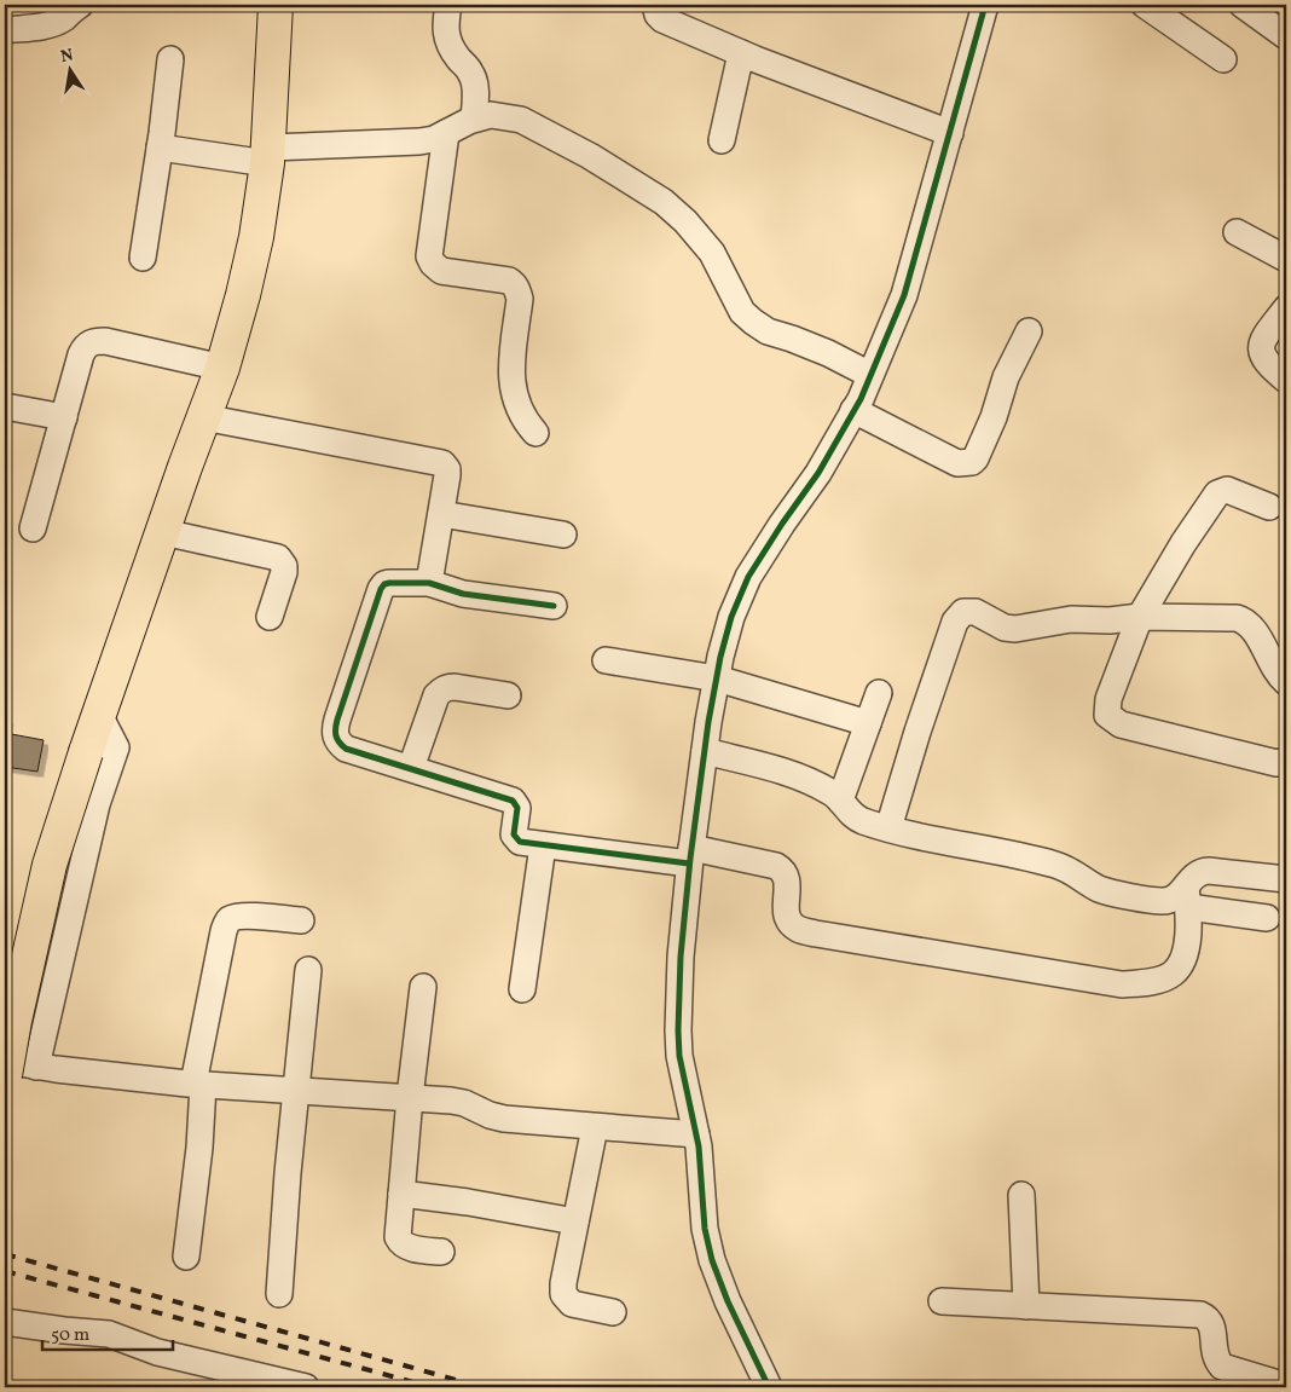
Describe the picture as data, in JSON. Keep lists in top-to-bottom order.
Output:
{
  "scale_bar": "50 m",
  "north": "top"
}
